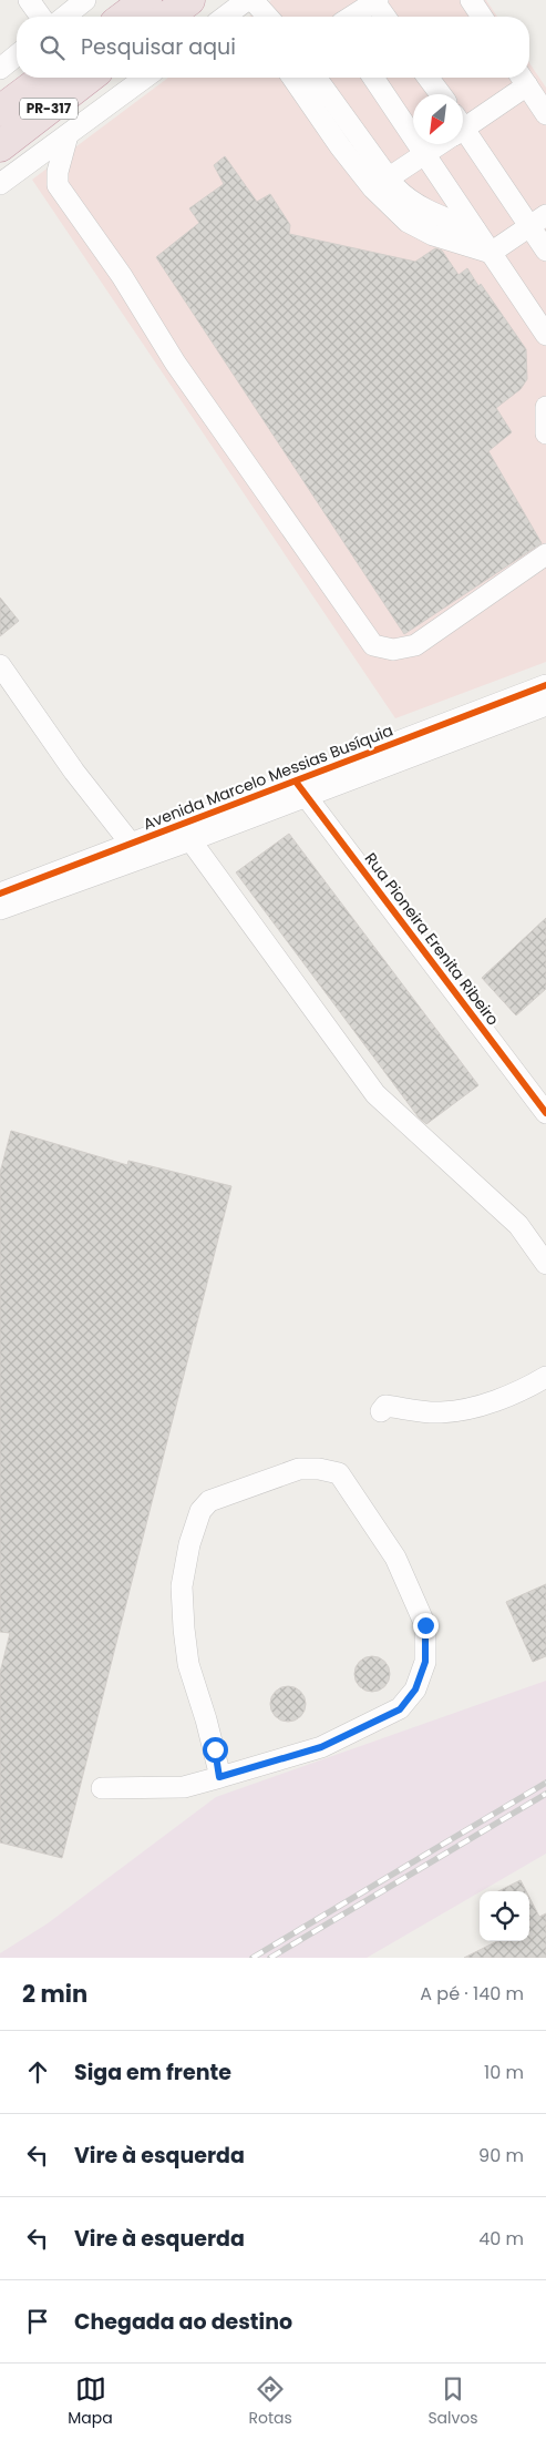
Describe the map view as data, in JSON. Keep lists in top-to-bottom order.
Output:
{
  "streets": {
    "highway": ["PR-317"],
    "street": ["Avenida Marcelo Messias Busíquia", "Rua Pioneira Erenita Ribeiro"]
  },
  "crossings": [
    ["Avenida Marcelo Messias Busíquia", "Rua Pioneira Erenita Ribeiro"]
  ],
  "north": "bottom left",
  "page": {
    "search": "Pesquisar aqui",
    "heading": ["2 min", "A pé · 140 m"],
    "list": [
      ["Siga em frente", "10 m"],
      ["Vire à esquerda", "90 m"],
      ["Vire à esquerda", "40 m"],
      "Chegada ao destino"
    ],
    "nav": ["Mapa", "Rotas", "Salvos"]
  }
}
